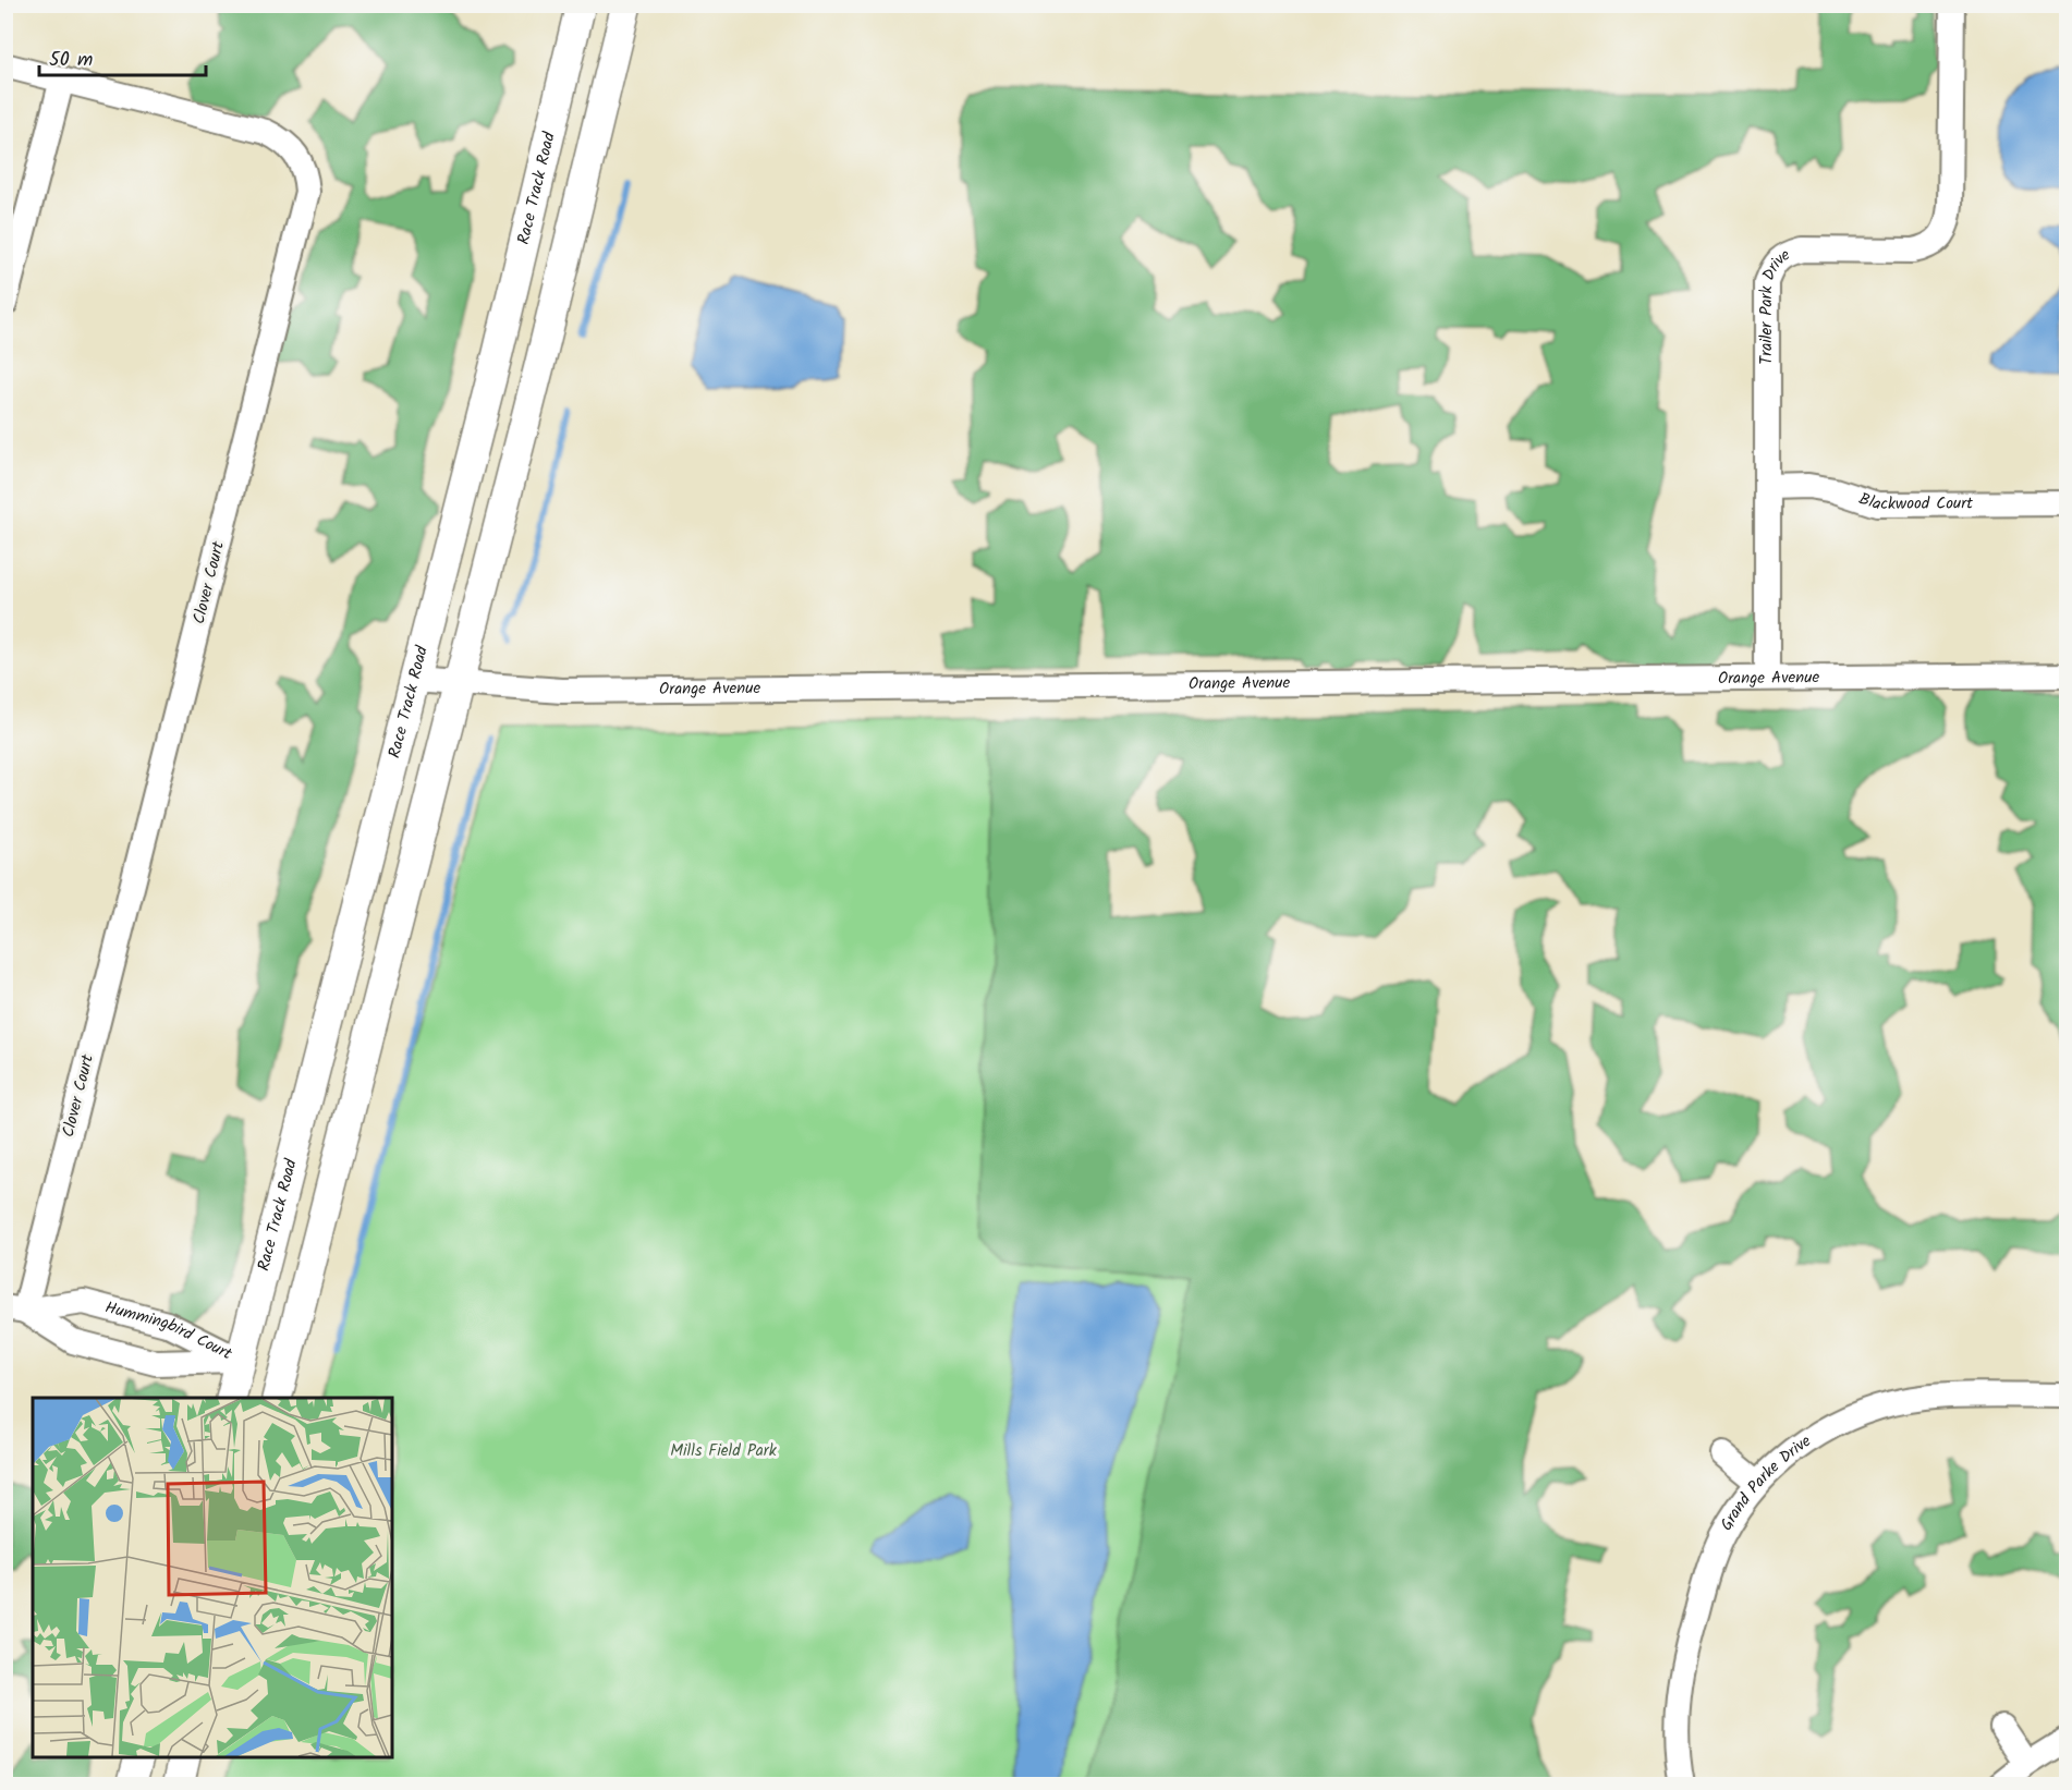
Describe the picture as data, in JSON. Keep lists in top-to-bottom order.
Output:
{
  "streets": {
    "main road": ["Race Track Road"],
    "street": [
      "Trailer Park Drive",
      "Blackwood Court",
      "Clover Court",
      "Orange Avenue",
      "Hummingbird Court",
      "Grand Parke Drive"
    ]
  },
  "crossings": [
    ["Race Track Road", "Orange Avenue"],
    ["Race Track Road", "Hummingbird Court"],
    ["Trailer Park Drive", "Blackwood Court"],
    ["Trailer Park Drive", "Orange Avenue"],
    ["Clover Court", "Hummingbird Court"]
  ],
  "parks": ["Mills Field Park"],
  "scale_bar": "50 m"
}
